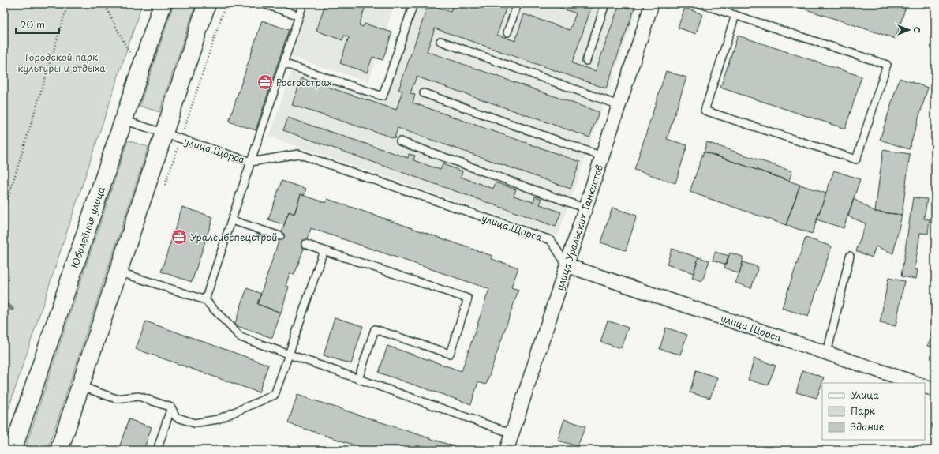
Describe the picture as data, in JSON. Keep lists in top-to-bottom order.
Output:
{
  "streets": {
    "main road": ["Юбилейная улица"],
    "street": ["улица Щорса", "улица Уральских Танкистов"]
  },
  "crossings": [
    ["улица Щорса", "Юбилейная улица"],
    ["улица Щорса", "улица Уральских Танкистов"]
  ],
  "parks": ["Городской парк культуры и отдыха"],
  "places": {
    "office": ["Росгосстрах", "Уралсибспецстрой"]
  },
  "legend": ["Улица", "Парк", "Здание"],
  "scale_bar": "20 m",
  "north": "right"
}
